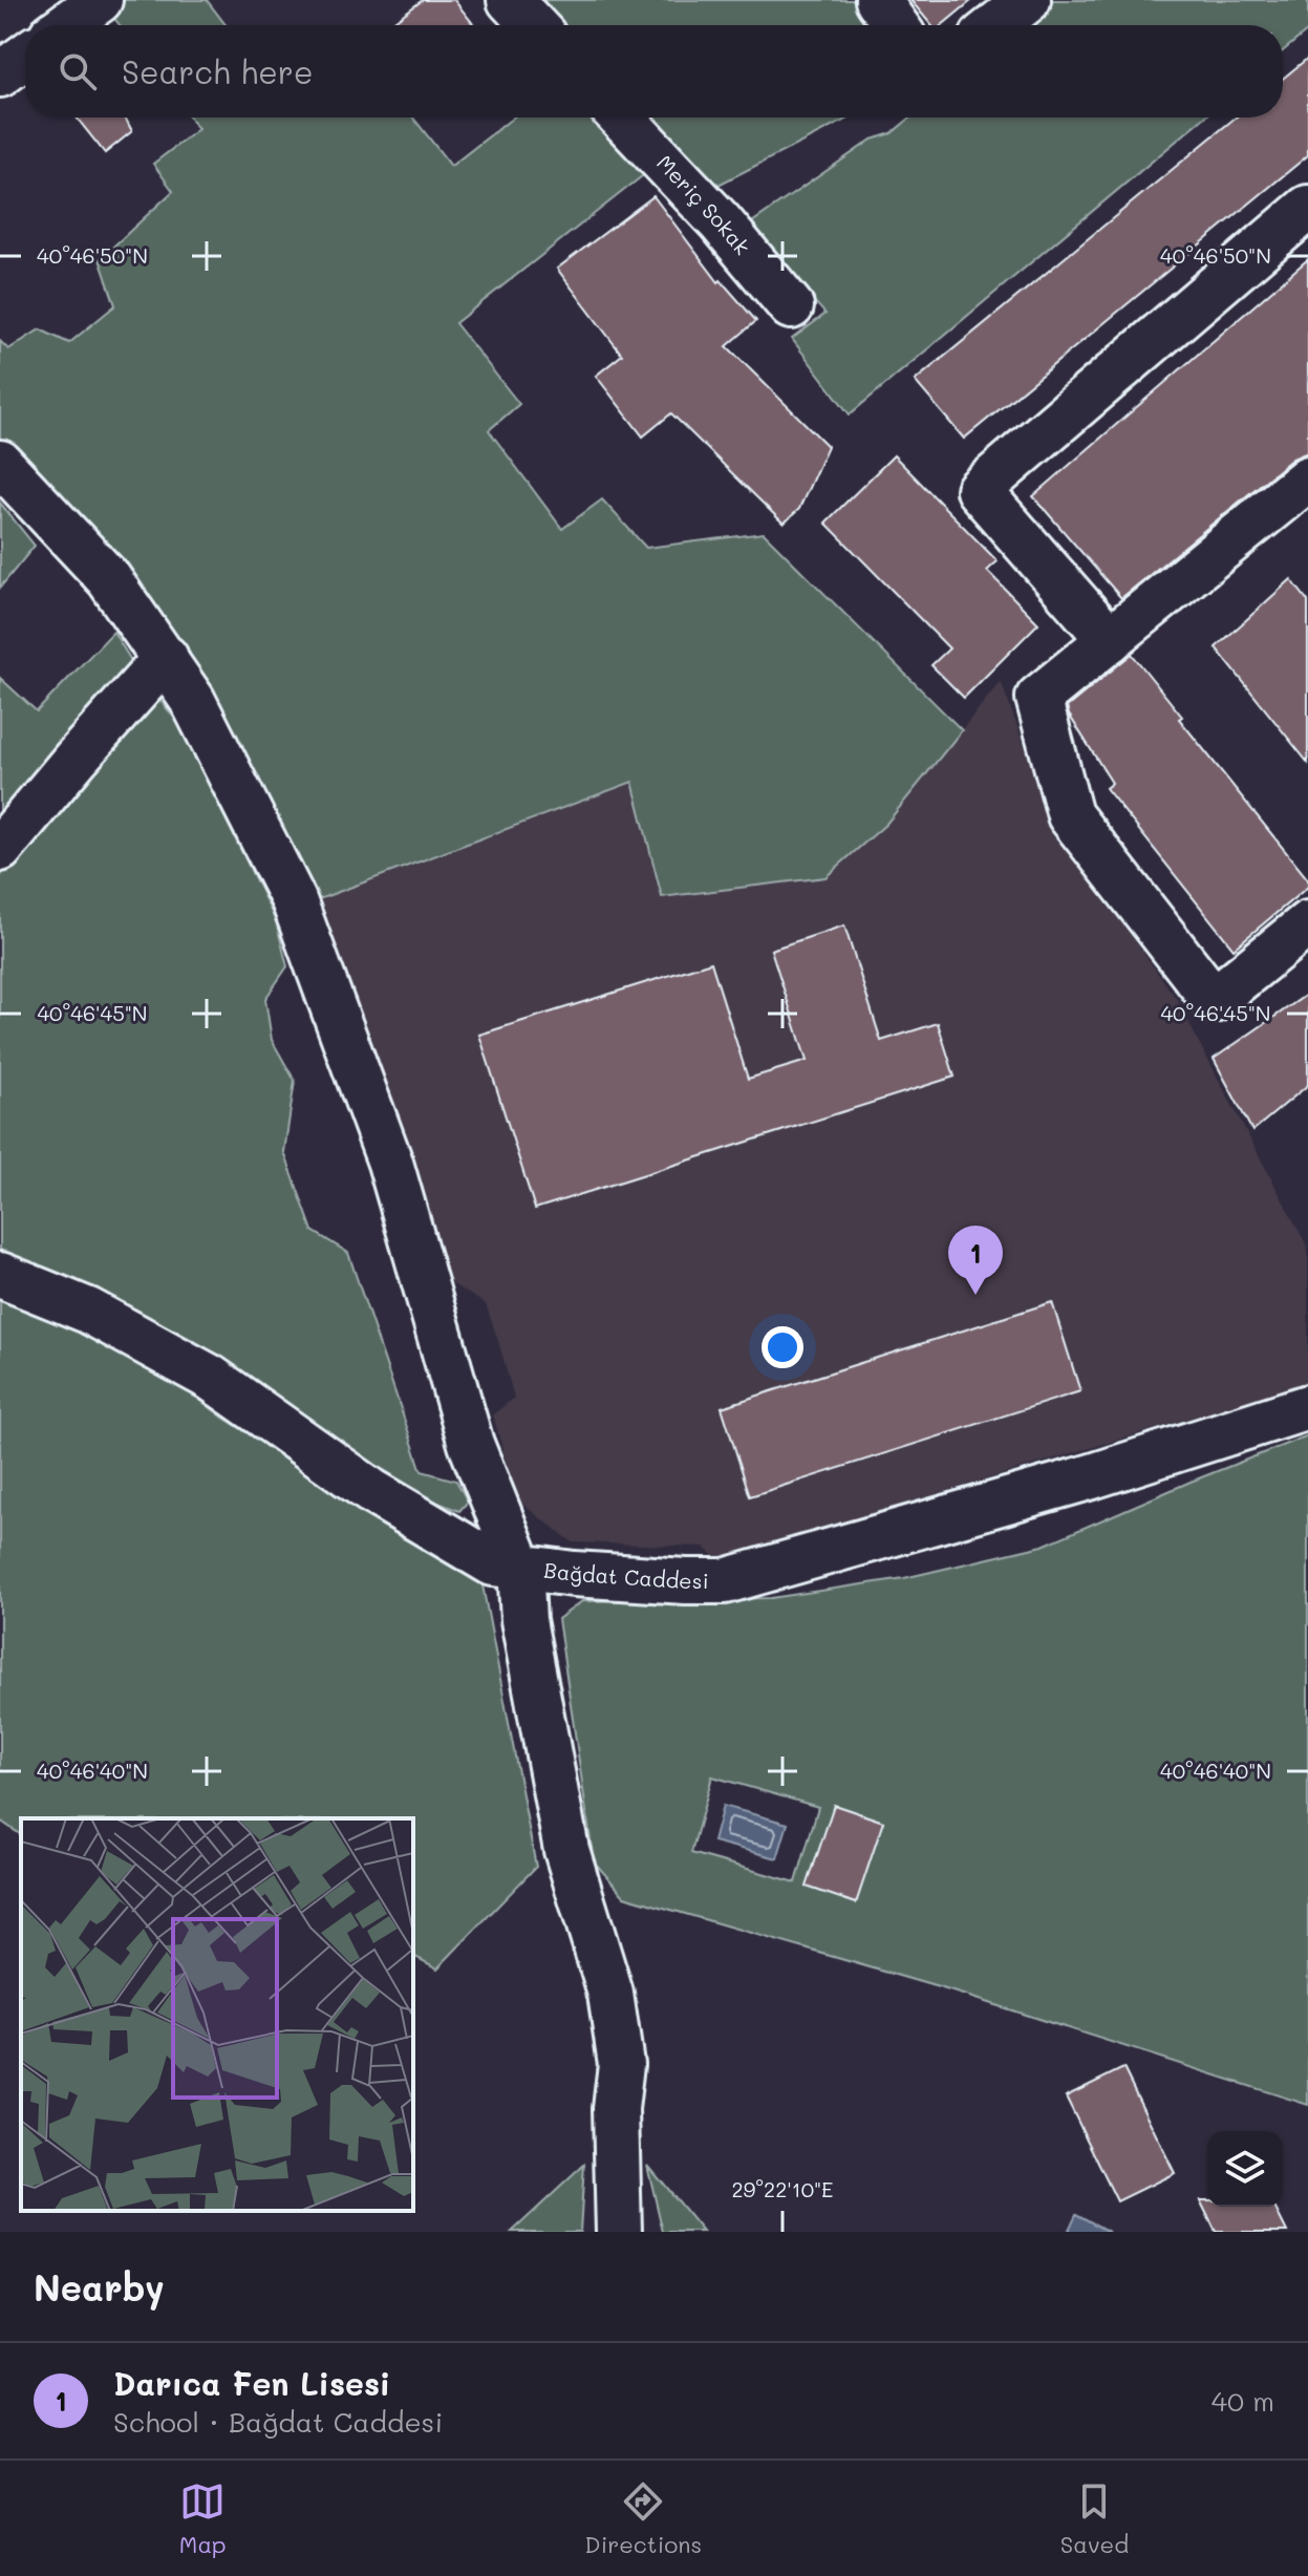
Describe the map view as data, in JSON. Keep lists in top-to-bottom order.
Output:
{
  "streets": {
    "street": ["Meriç Sokak", "Bağdat Caddesi"]
  },
  "page": {
    "search": "Search here",
    "pins": "1",
    "heading": "Nearby",
    "list": [
      {
        "mark": "1",
        "name": "Darıca Fen Lisesi",
        "note": "School · Bağdat Caddesi",
        "value": "40 m"
      }
    ],
    "nav": ["Map", "Directions", "Saved"]
  },
  "coordinates": [
    "40°46'50\"N",
    "40°46'45\"N",
    "40°46'40\"N",
    "29°22'10\"E"
  ]
}
